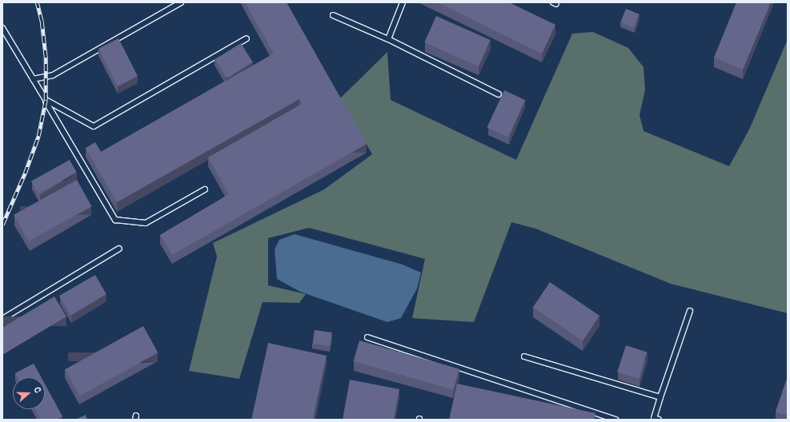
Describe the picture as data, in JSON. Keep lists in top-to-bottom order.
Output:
{
  "north": "right"
}
